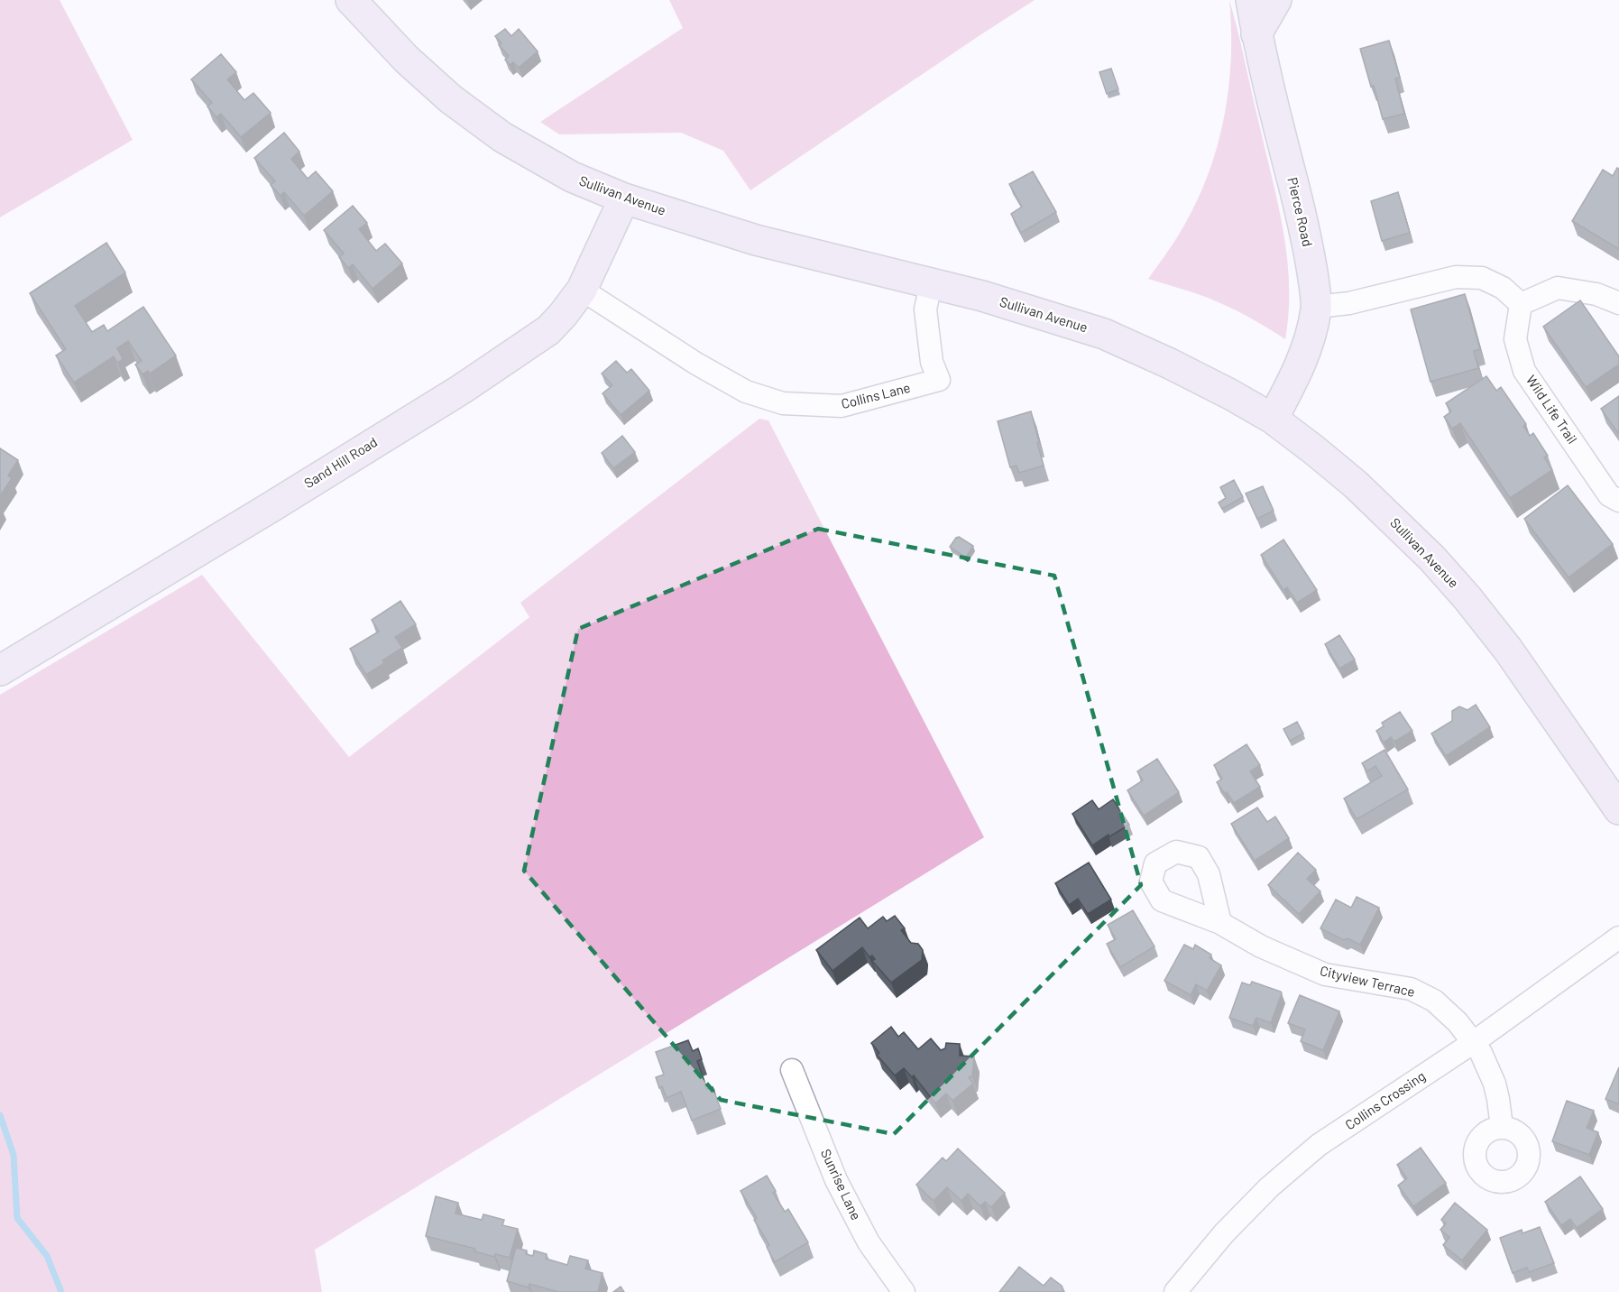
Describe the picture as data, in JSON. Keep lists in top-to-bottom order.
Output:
{
  "streets": {
    "main road": ["Sullivan Avenue", "Pierce Road", "Sand Hill Road"],
    "street": [
      "Collins Lane",
      "Wild Life Trail",
      "Cityview Terrace",
      "Collins Crossing",
      "Sunrise Lane"
    ]
  },
  "crossings": [
    ["Sullivan Avenue", "Pierce Road"],
    ["Sullivan Avenue", "Collins Lane"],
    ["Sullivan Avenue", "Sand Hill Road"],
    ["Collins Lane", "Sand Hill Road"],
    ["Cityview Terrace", "Collins Crossing"]
  ]
}
